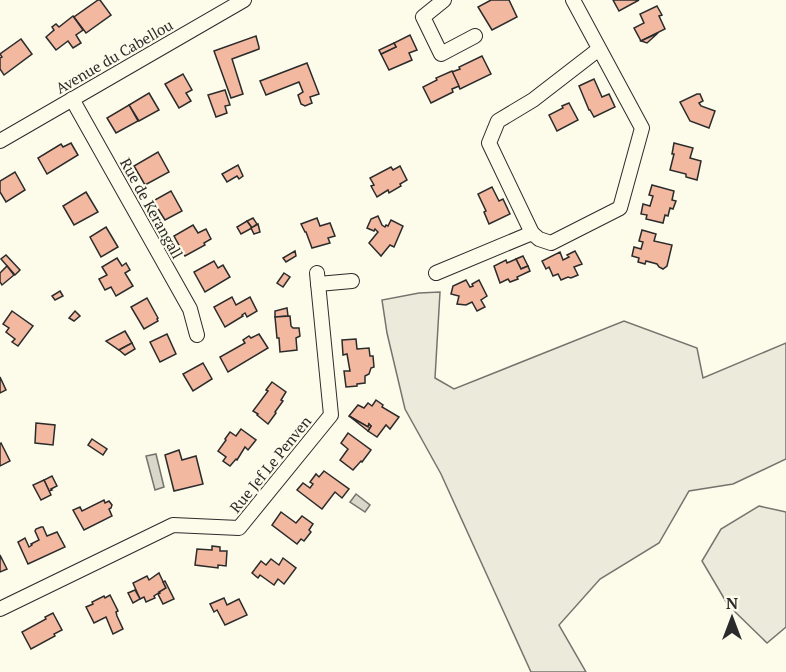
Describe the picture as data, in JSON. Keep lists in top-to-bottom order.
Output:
{
  "streets": {
    "street": ["Avenue du Cabellou", "Rue de Kerangall", "Rue Jef Le Penven"]
  },
  "crossings": [
    ["Avenue du Cabellou", "Rue de Kerangall"]
  ],
  "north": "top"
}
